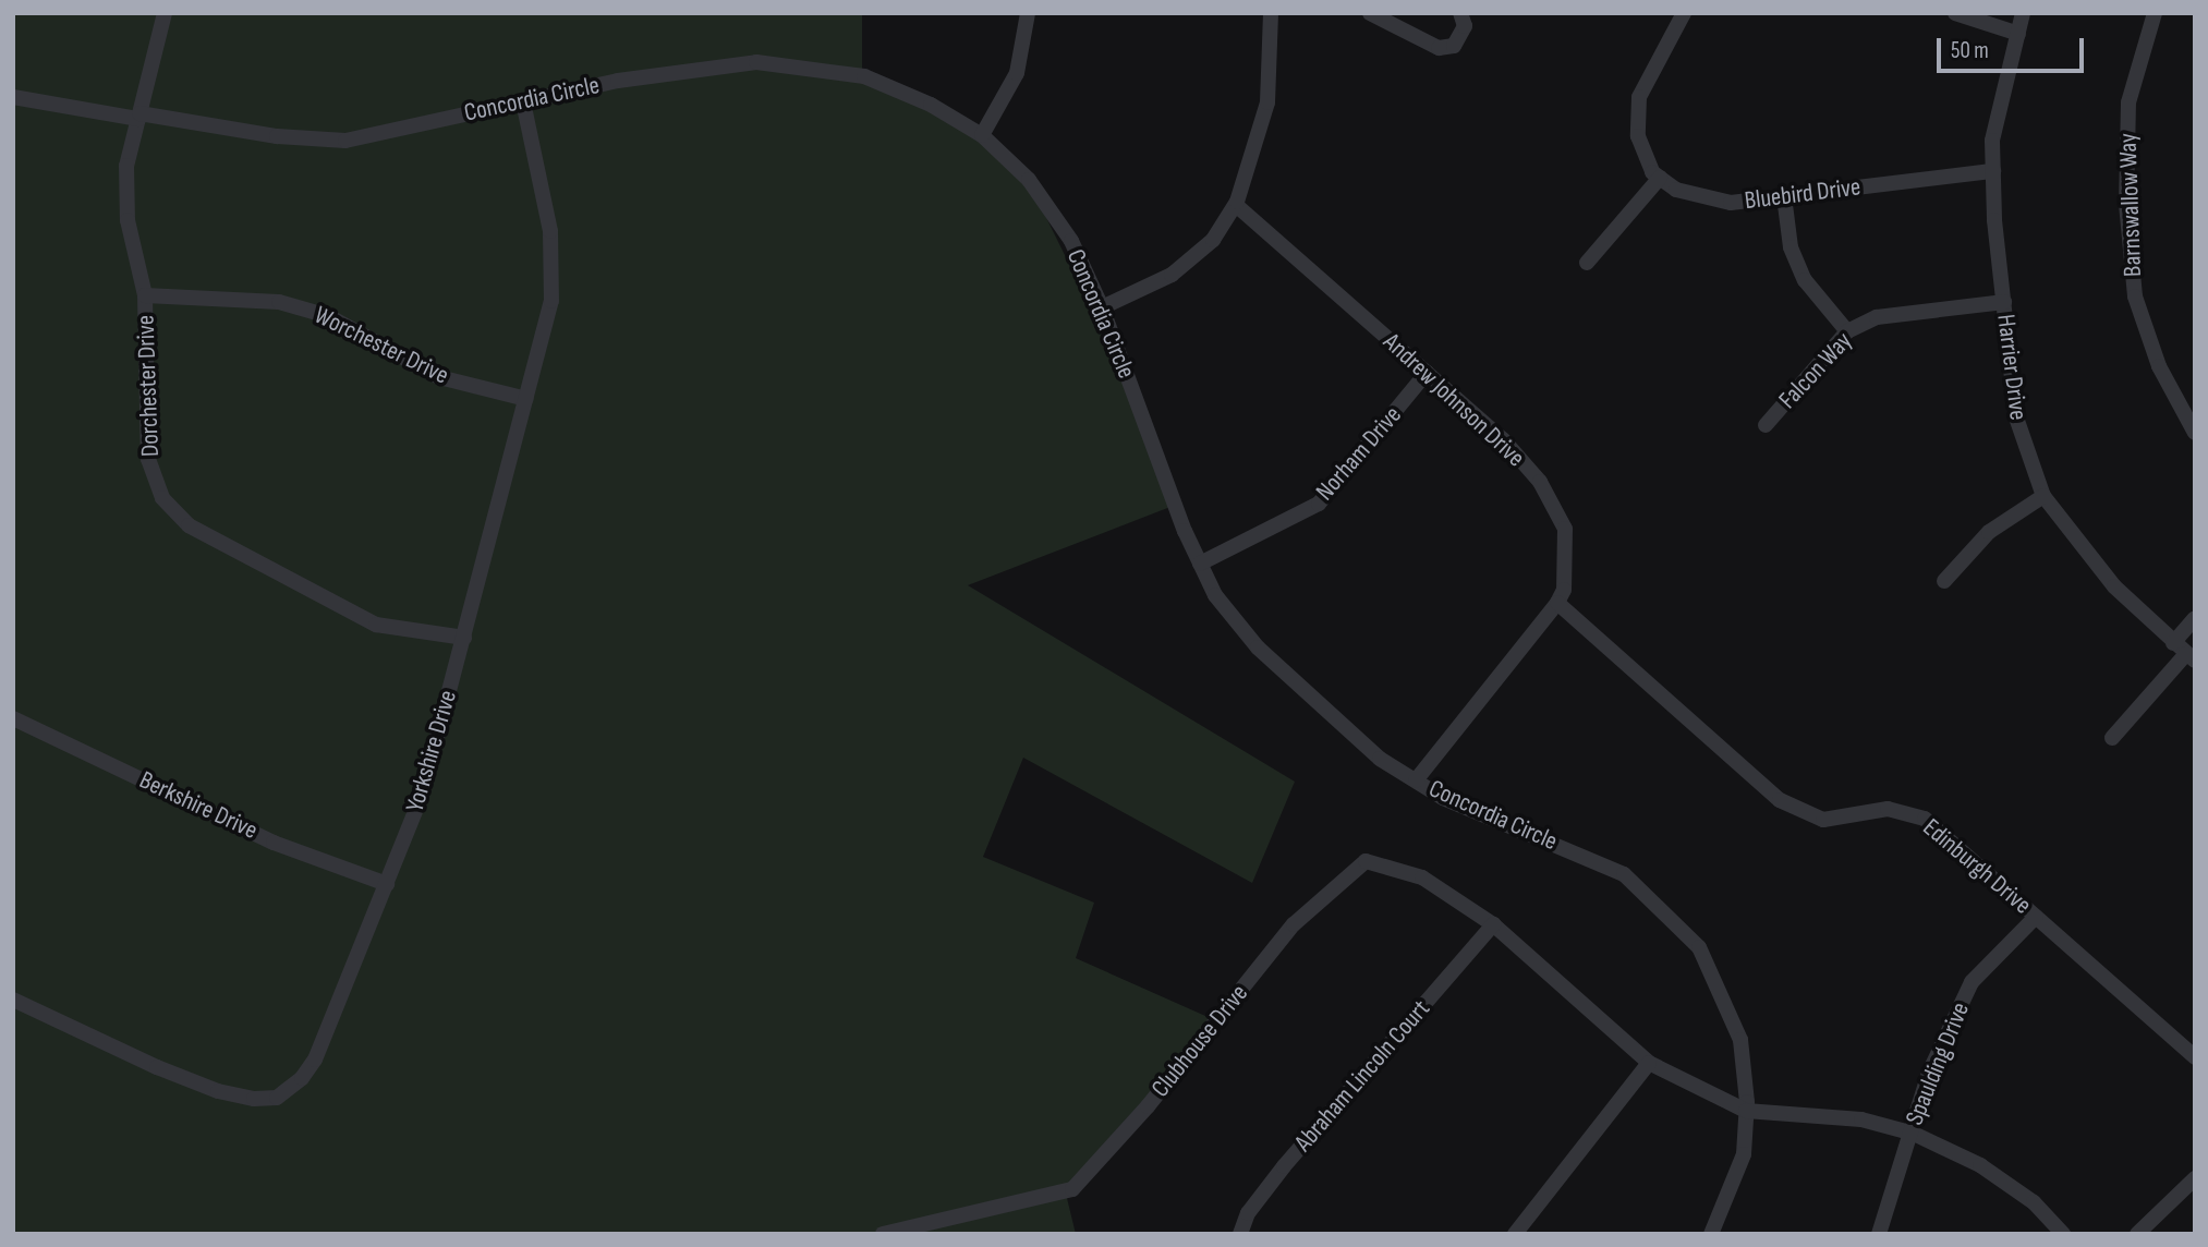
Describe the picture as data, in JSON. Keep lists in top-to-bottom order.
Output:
{
  "streets": {
    "street": [
      "Concordia Circle",
      "Bluebird Drive",
      "Barnswallow Way",
      "Worchester Drive",
      "Harrier Drive",
      "Falcon Way",
      "Dorchester Drive",
      "Andrew Johnson Drive",
      "Norham Drive",
      "Yorkshire Drive",
      "Berkshire Drive",
      "Edinburgh Drive",
      "Clubhouse Drive",
      "Spaulding Drive",
      "Abraham Lincoln Court"
    ]
  },
  "crossings": [
    ["Concordia Circle", "Dorchester Drive"],
    ["Concordia Circle", "Andrew Johnson Drive"],
    ["Concordia Circle", "Norham Drive"],
    ["Concordia Circle", "Yorkshire Drive"],
    ["Bluebird Drive", "Harrier Drive"],
    ["Worchester Drive", "Dorchester Drive"],
    ["Worchester Drive", "Yorkshire Drive"],
    ["Harrier Drive", "Falcon Way"],
    ["Dorchester Drive", "Yorkshire Drive"],
    ["Andrew Johnson Drive", "Norham Drive"],
    ["Andrew Johnson Drive", "Edinburgh Drive"],
    ["Yorkshire Drive", "Berkshire Drive"],
    ["Edinburgh Drive", "Spaulding Drive"],
    ["Clubhouse Drive", "Abraham Lincoln Court"]
  ],
  "scale_bar": "50 m"
}
